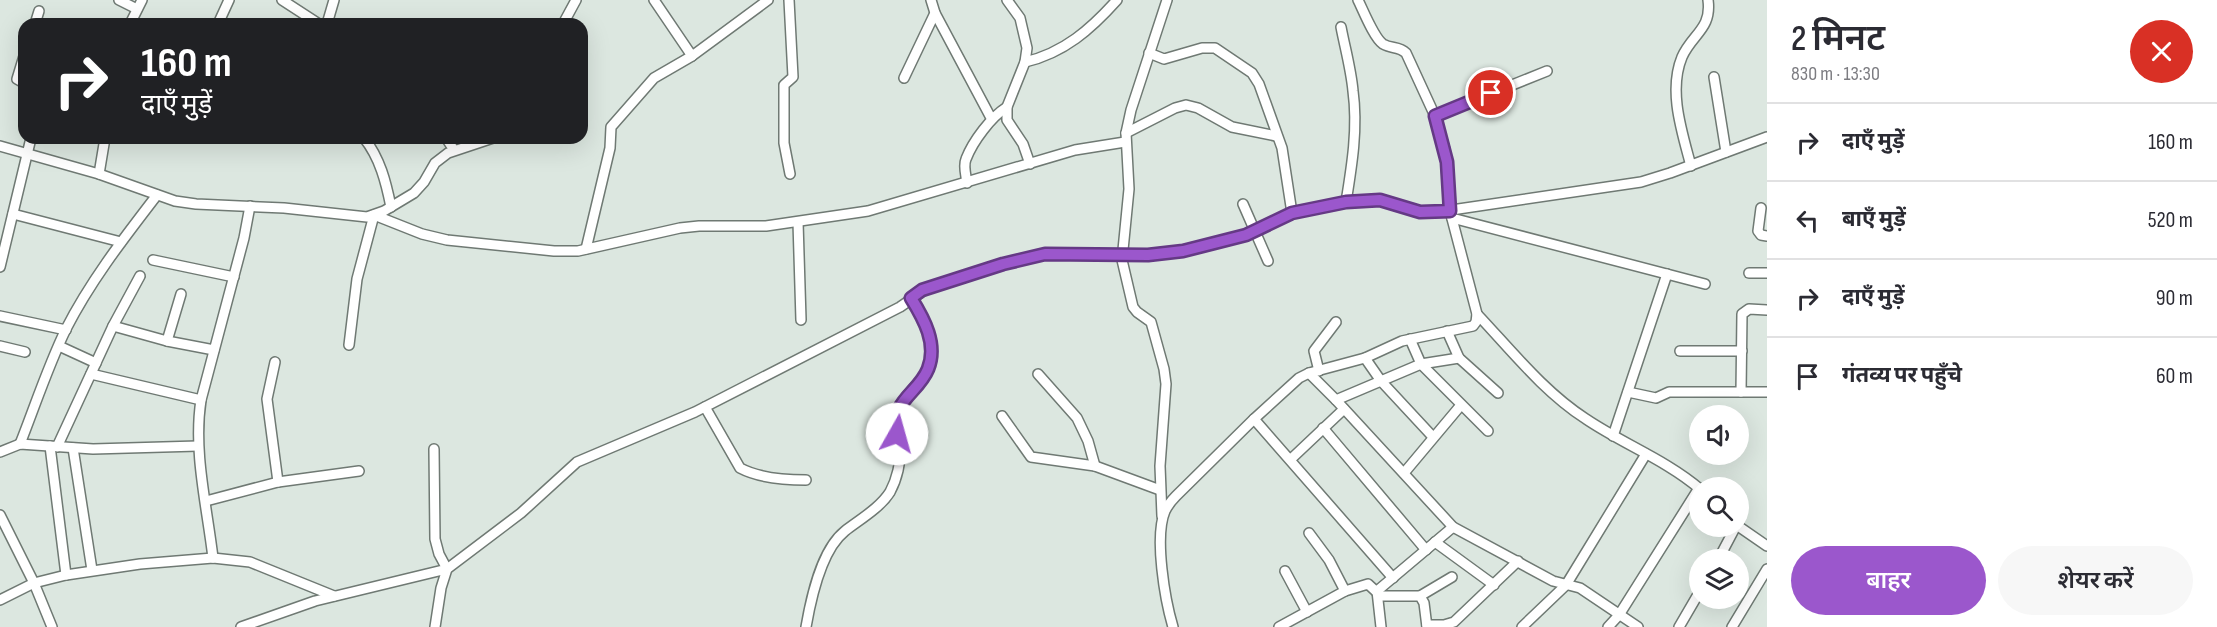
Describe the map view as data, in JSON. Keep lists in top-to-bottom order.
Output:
{
  "page": {
    "heading": ["2 मिनट", "830 m · 13:30"],
    "turn": ["160 m", "दाएँ मुड़ें"],
    "list": [
      {
        "name": "दाएँ मुड़ें",
        "value": "160 m"
      },
      {
        "name": "बाएँ मुड़ें",
        "value": "520 m"
      },
      {
        "name": "दाएँ मुड़ें",
        "value": "90 m"
      },
      {
        "name": "गंतव्य पर पहुँचे",
        "value": "60 m"
      }
    ],
    "buttons": ["बाहर", "शेयर करें"]
  }
}
